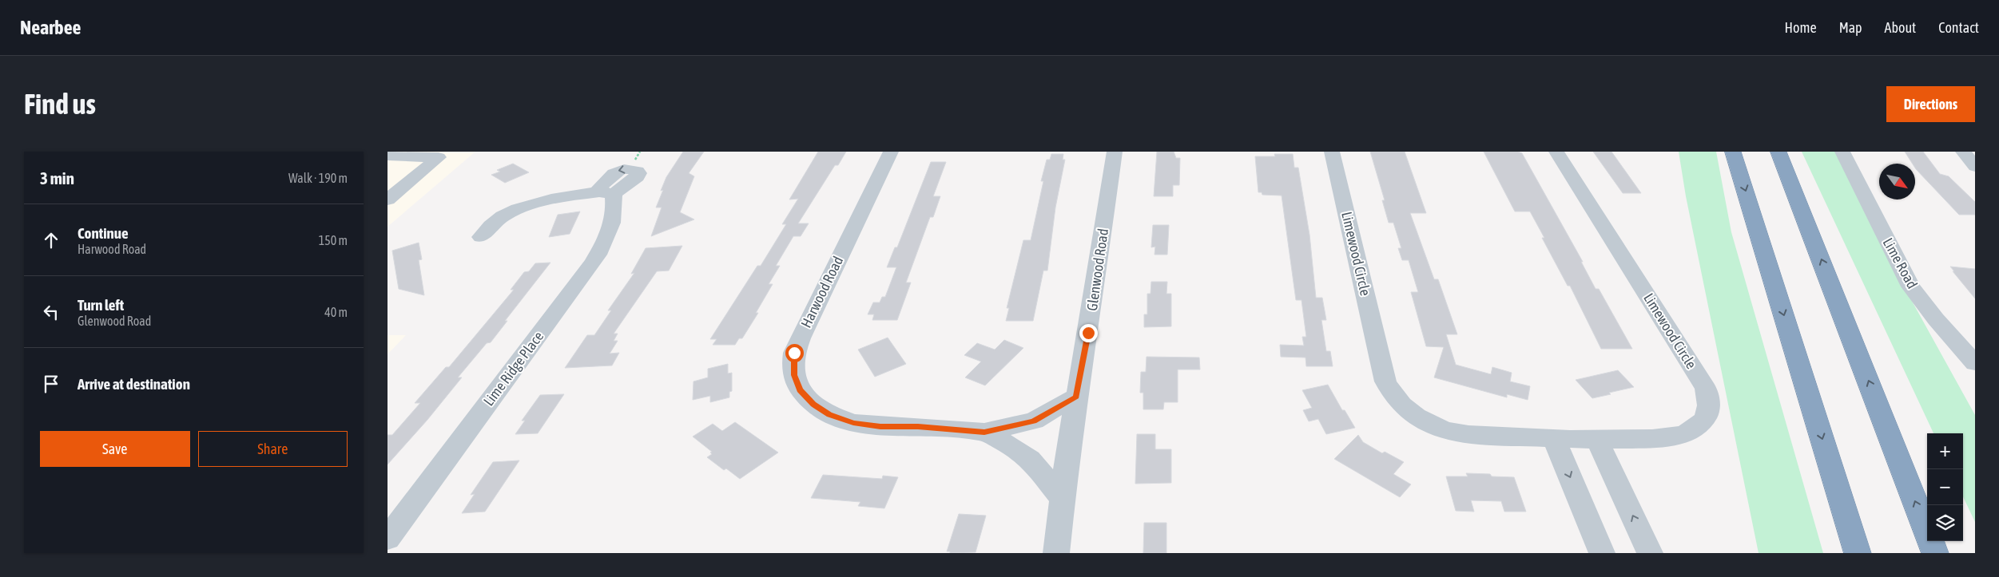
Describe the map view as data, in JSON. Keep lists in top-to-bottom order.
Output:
{
  "streets": {
    "street": [
      "Limewood Circle",
      "Lime Road",
      "Glenwood Road",
      "Harwood Road",
      "Lime Ridge Place"
    ]
  },
  "crossings": [
    ["Glenwood Road", "Harwood Road"]
  ],
  "north": "bottom right",
  "page": {
    "header": "Nearbee",
    "nav": [
      "Home",
      "Map",
      "About",
      "Contact"
    ],
    "buttons": [
      "Directions",
      ["Save", "Share"]
    ],
    "title": "Find us",
    "heading": ["3 min", "Walk · 190 m"],
    "list": [
      ["Continue", "Harwood Road", "150 m"],
      ["Turn left", "Glenwood Road", "40 m"],
      "Arrive at destination"
    ],
    "map_buttons": ["+", "−"]
  }
}
